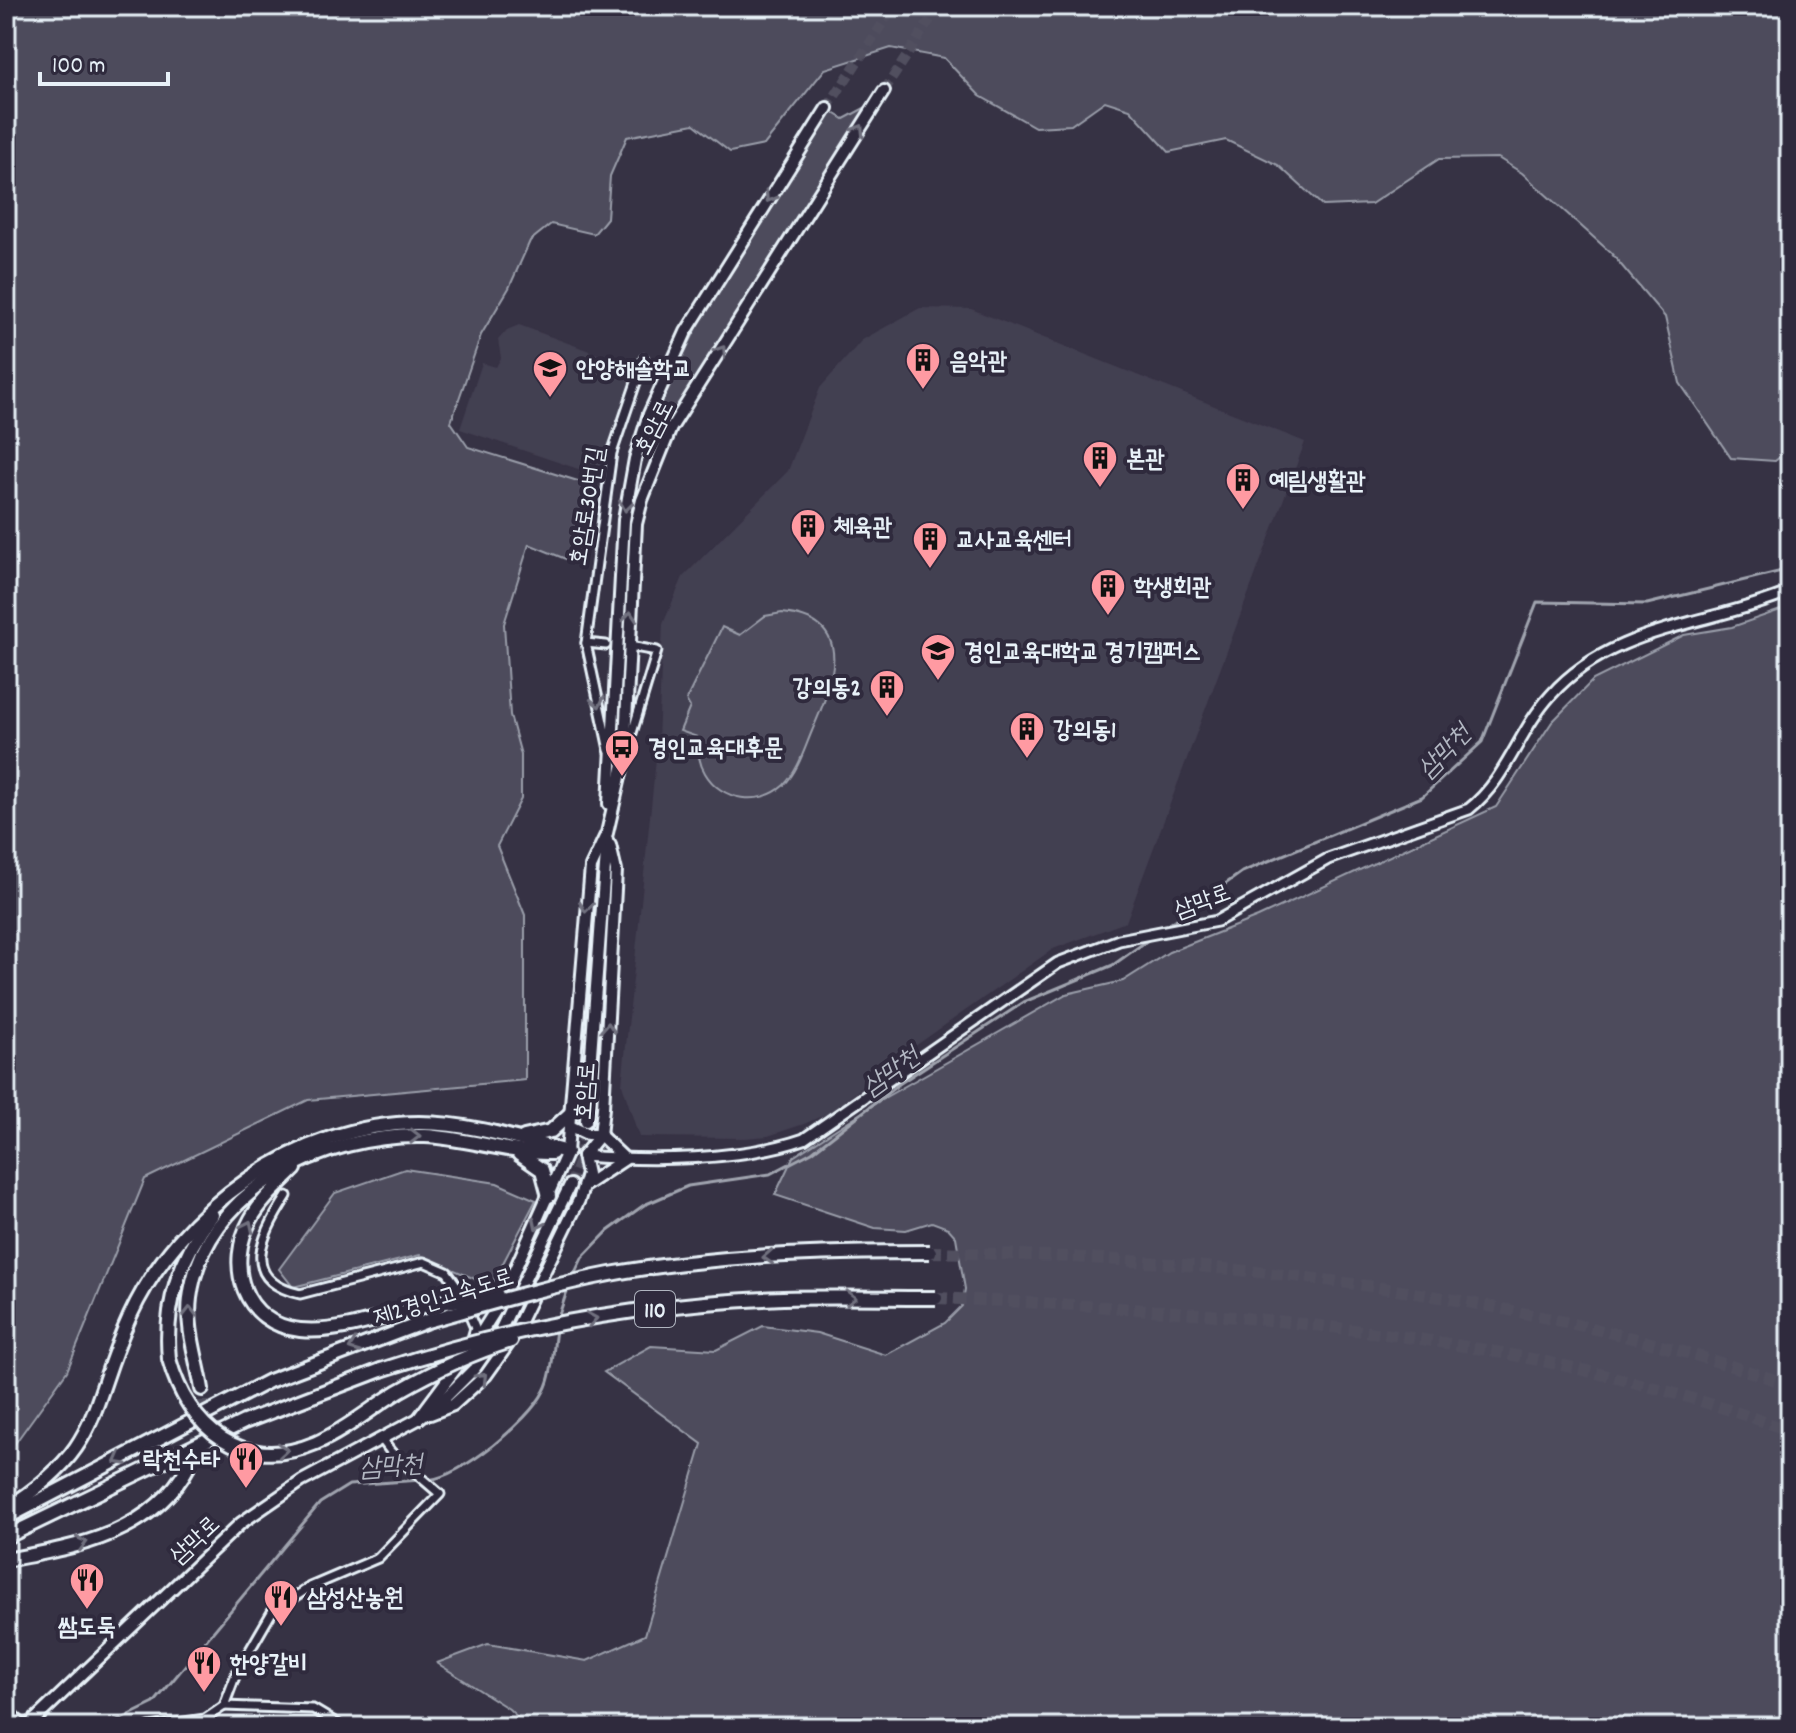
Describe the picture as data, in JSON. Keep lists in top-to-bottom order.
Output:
{
  "streets": {
    "highway": ["제2경인고속도로", "110"],
    "main road": ["호암로", "삼막로"],
    "street": ["호암로30번길"]
  },
  "crossings": [
    ["호암로", "호암로30번길"],
    ["호암로", "삼막로"]
  ],
  "water": ["삼막천"],
  "places": {
    "building": [
      "음악관",
      "본관",
      "예림생활관",
      "체육관",
      "교사교육센터",
      "학생회관",
      "강의동2",
      "강의동1"
    ],
    "school or university": ["안양해솔학교", "경인교육대학교 경기캠퍼스"],
    "bus stop": ["경인교육대후문"],
    "restaurant": [
      "락천수타",
      "쌈도둑",
      "삼성산농원",
      "한양갈비"
    ]
  },
  "scale_bar": "100 m"
}
